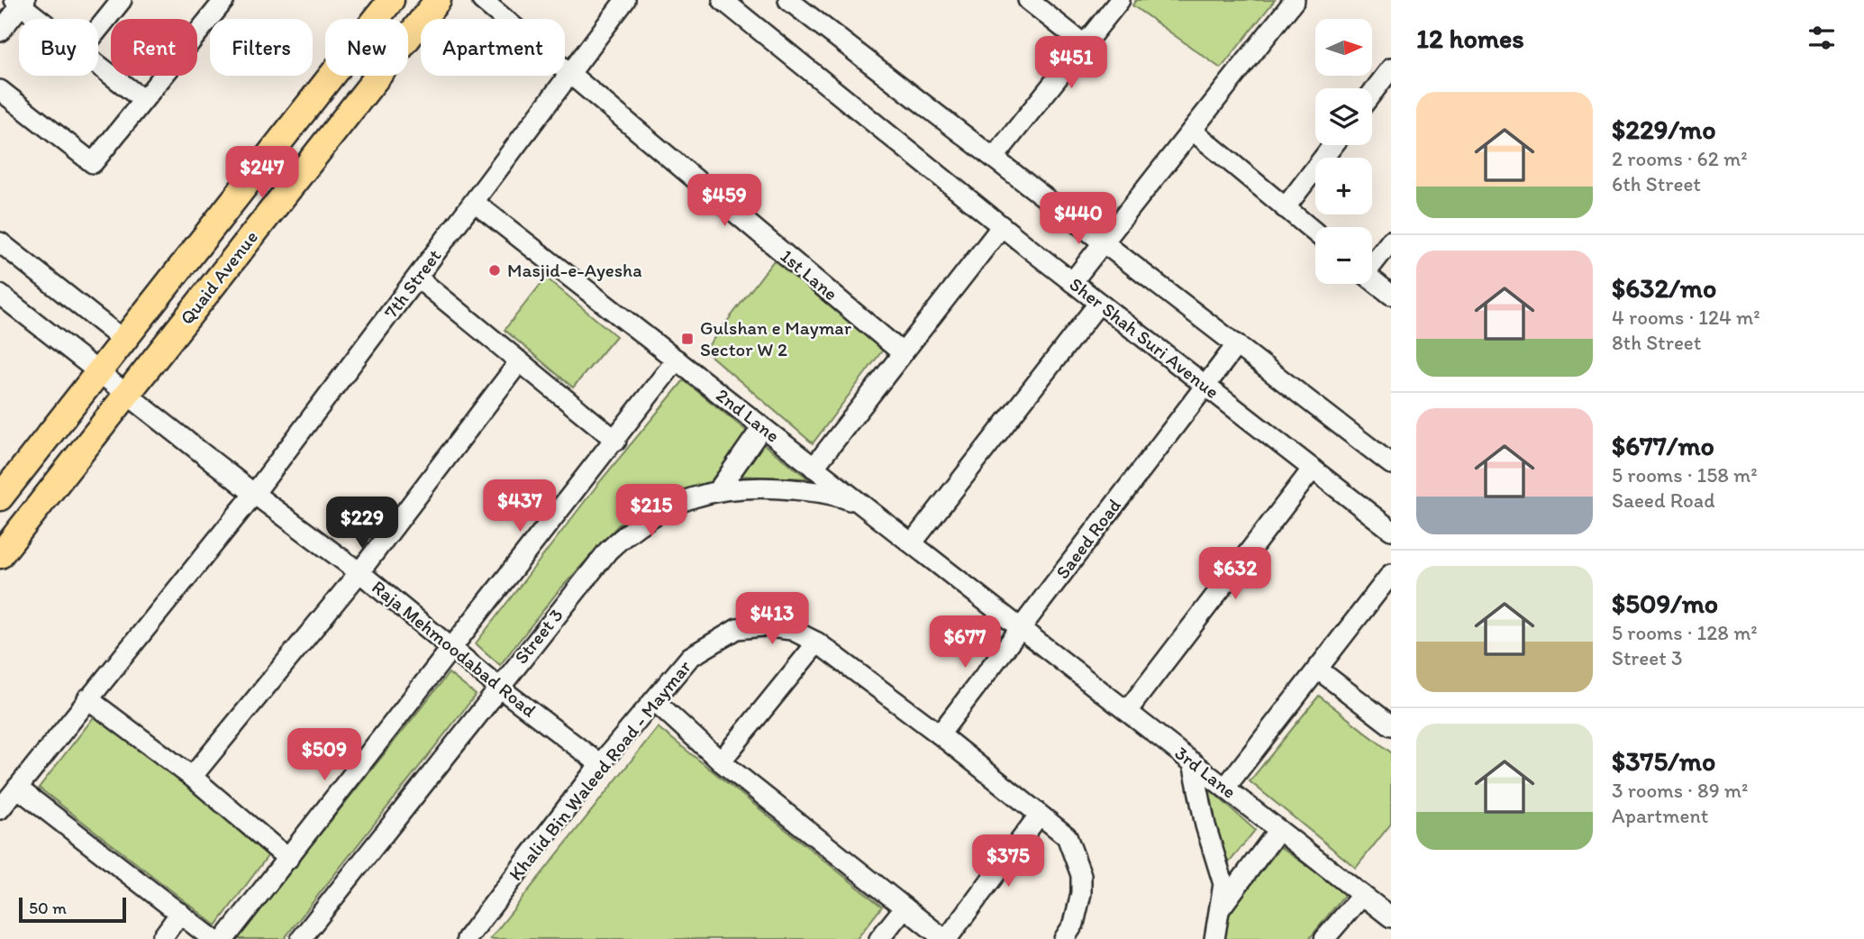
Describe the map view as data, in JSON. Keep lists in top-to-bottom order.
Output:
{
  "streets": {
    "main road": ["Quaid Avenue"],
    "street": [
      "1st Lane",
      "7th Street",
      "Sher Shah Suri Avenue",
      "2nd Lane",
      "Saeed Road",
      "Street 3",
      "Raja Mehmoodabad Road",
      "Khalid Bin Waleed Road - Maymar",
      "3rd Lane"
    ]
  },
  "crossings": [
    ["1st Lane", "7th Street"],
    ["Quaid Avenue", "Raja Mehmoodabad Road"],
    ["7th Street", "2nd Lane"],
    ["7th Street", "Raja Mehmoodabad Road"],
    ["Sher Shah Suri Avenue", "Saeed Road"],
    ["2nd Lane", "Saeed Road"],
    ["2nd Lane", "Street 3"],
    ["2nd Lane", "3rd Lane"],
    ["Saeed Road", "Khalid Bin Waleed Road - Maymar"],
    ["Saeed Road", "3rd Lane"],
    ["Street 3", "Raja Mehmoodabad Road"],
    ["Raja Mehmoodabad Road", "Khalid Bin Waleed Road - Maymar"]
  ],
  "places": {
    "other": ["Masjid-e-Ayesha"],
    "transit": ["Gulshan e Maymar Sector W 2"]
  },
  "scale_bar": "50 m",
  "north": "right",
  "page": {
    "heading": "12 homes",
    "map_buttons": ["+", "−"],
    "chip": [
      "Buy",
      "Rent",
      "Filters",
      "New",
      "Apartment"
    ],
    "price": [
      "$451",
      "$247",
      "$459",
      "$440",
      "$437",
      "$215",
      "$229",
      "$632",
      "$413",
      "$677",
      "$509",
      "$375"
    ],
    "list": [
      {
        "name": "$229/mo",
        "note": "2 rooms · 62 m² · 6th Street"
      },
      {
        "name": "$632/mo",
        "note": "4 rooms · 124 m² · 8th Street"
      },
      {
        "name": "$677/mo",
        "note": "5 rooms · 158 m² · Saeed Road"
      },
      {
        "name": "$509/mo",
        "note": "5 rooms · 128 m² · Street 3"
      },
      {
        "name": "$375/mo",
        "note": "3 rooms · 89 m² · Apartment"
      }
    ],
    "scale": "50 m"
  }
}
